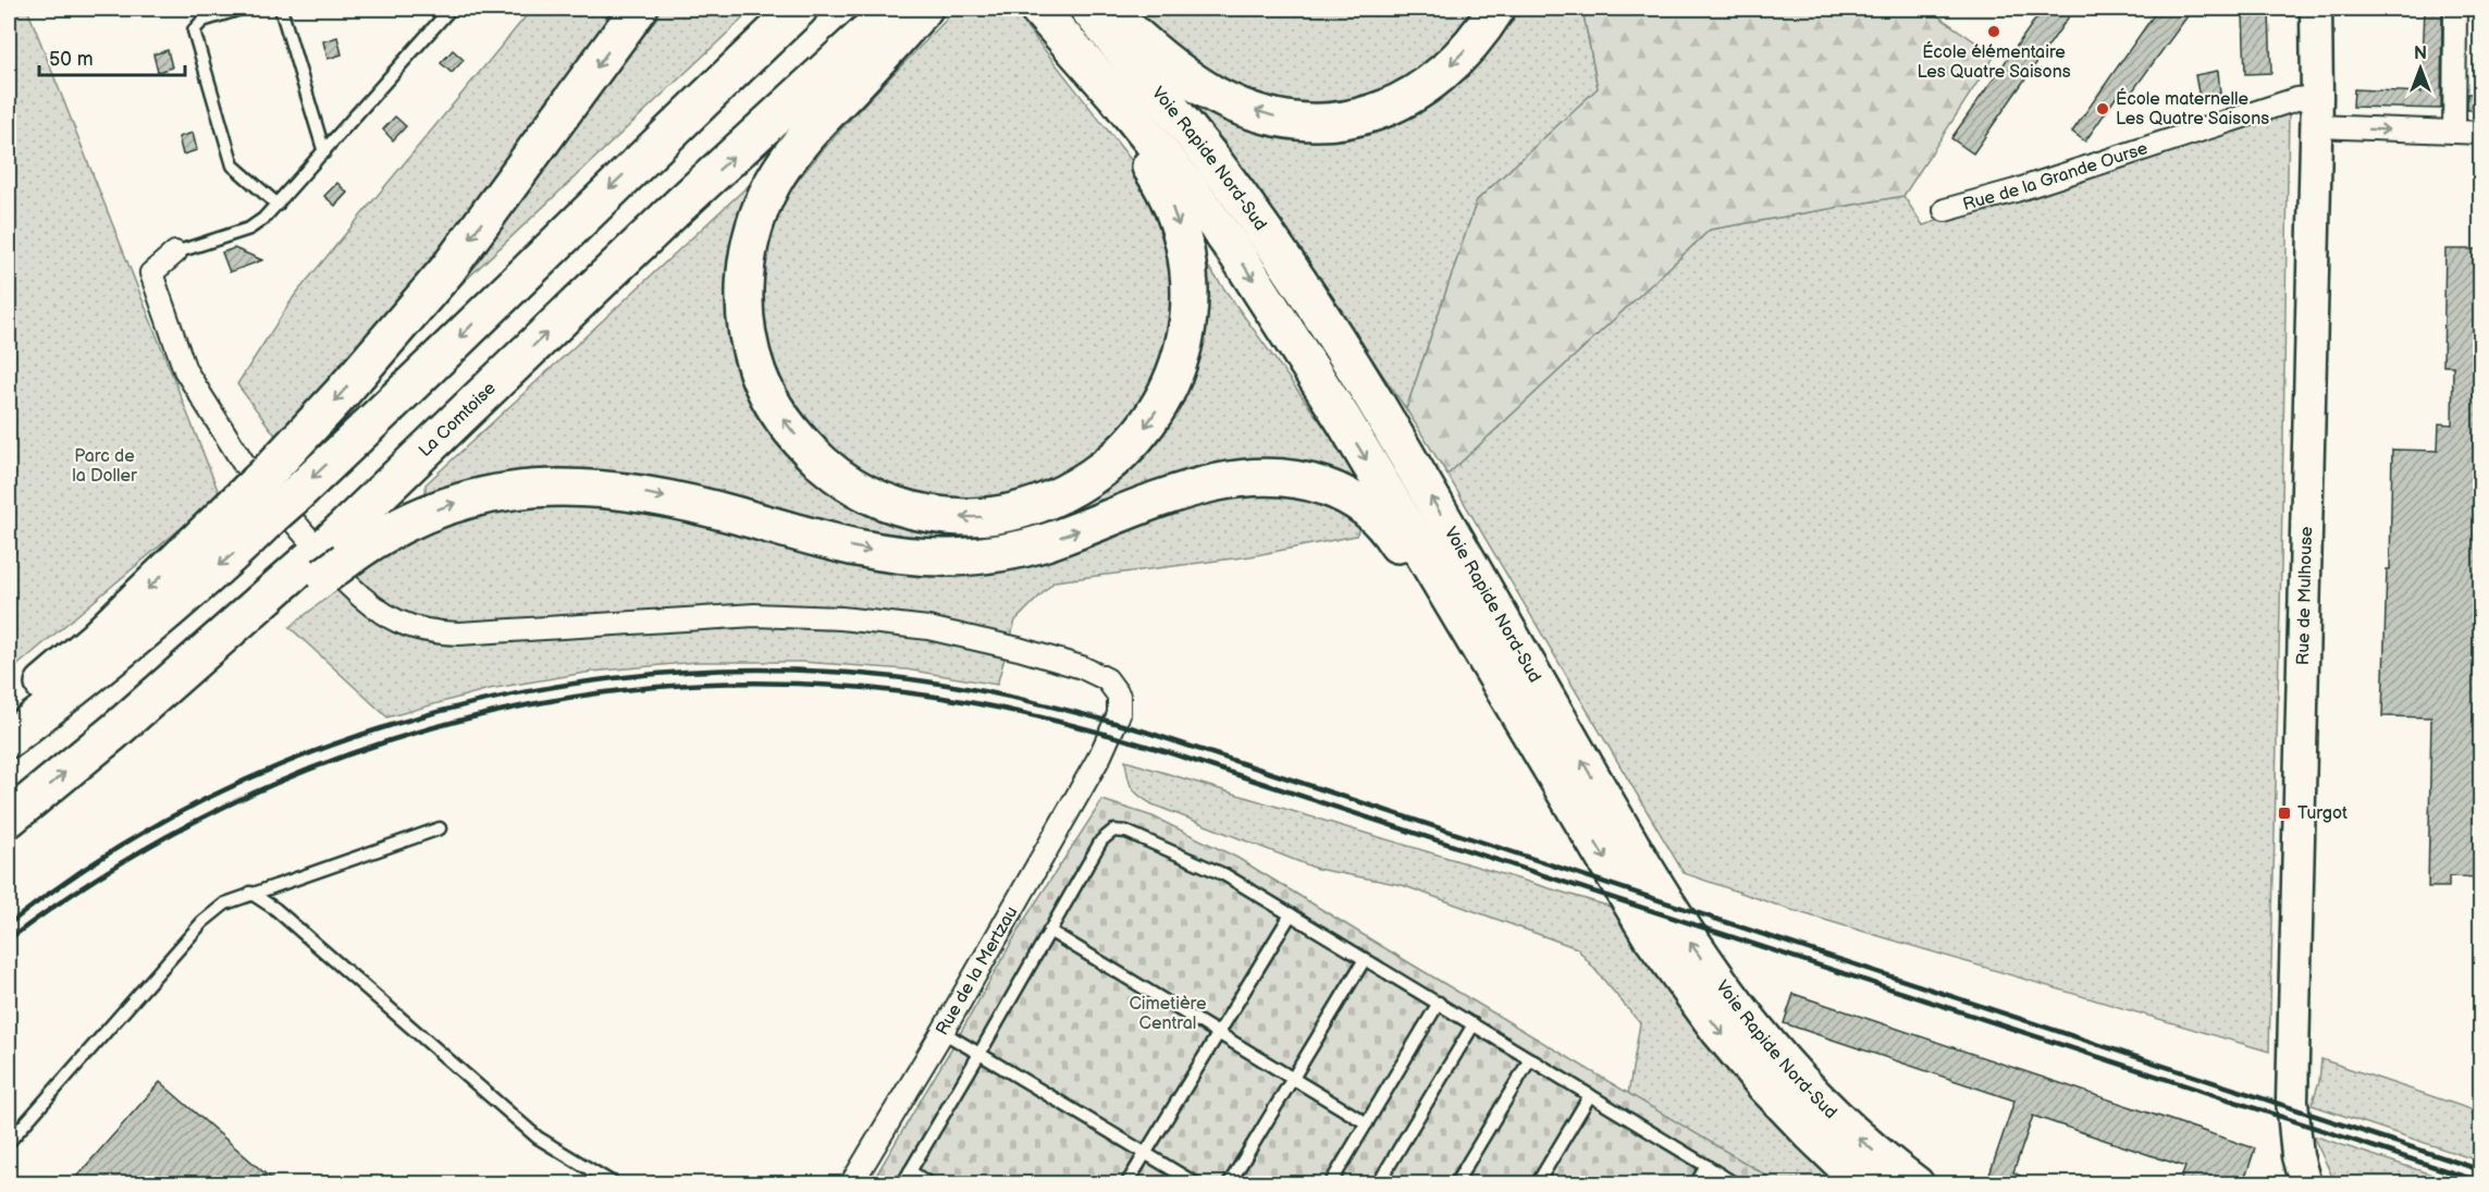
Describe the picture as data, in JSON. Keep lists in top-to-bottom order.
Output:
{
  "streets": {
    "highway": ["Voie Rapide Nord-Sud", "La Comtoise"],
    "main road": ["Rue de Mulhouse"],
    "street": ["Rue de la Grande Ourse", "Rue de la Mertzau"]
  },
  "crossings": [
    ["Rue de la Grande Ourse", "Rue de Mulhouse"]
  ],
  "parks": ["Parc de la Doller", "Cimetière Central"],
  "places": {
    "other": ["École élémentaire Les Quatre Saisons", "École maternelle Les Quatre Saisons"],
    "transit": ["Turgot"]
  },
  "scale_bar": "50 m",
  "north": "top"
}
